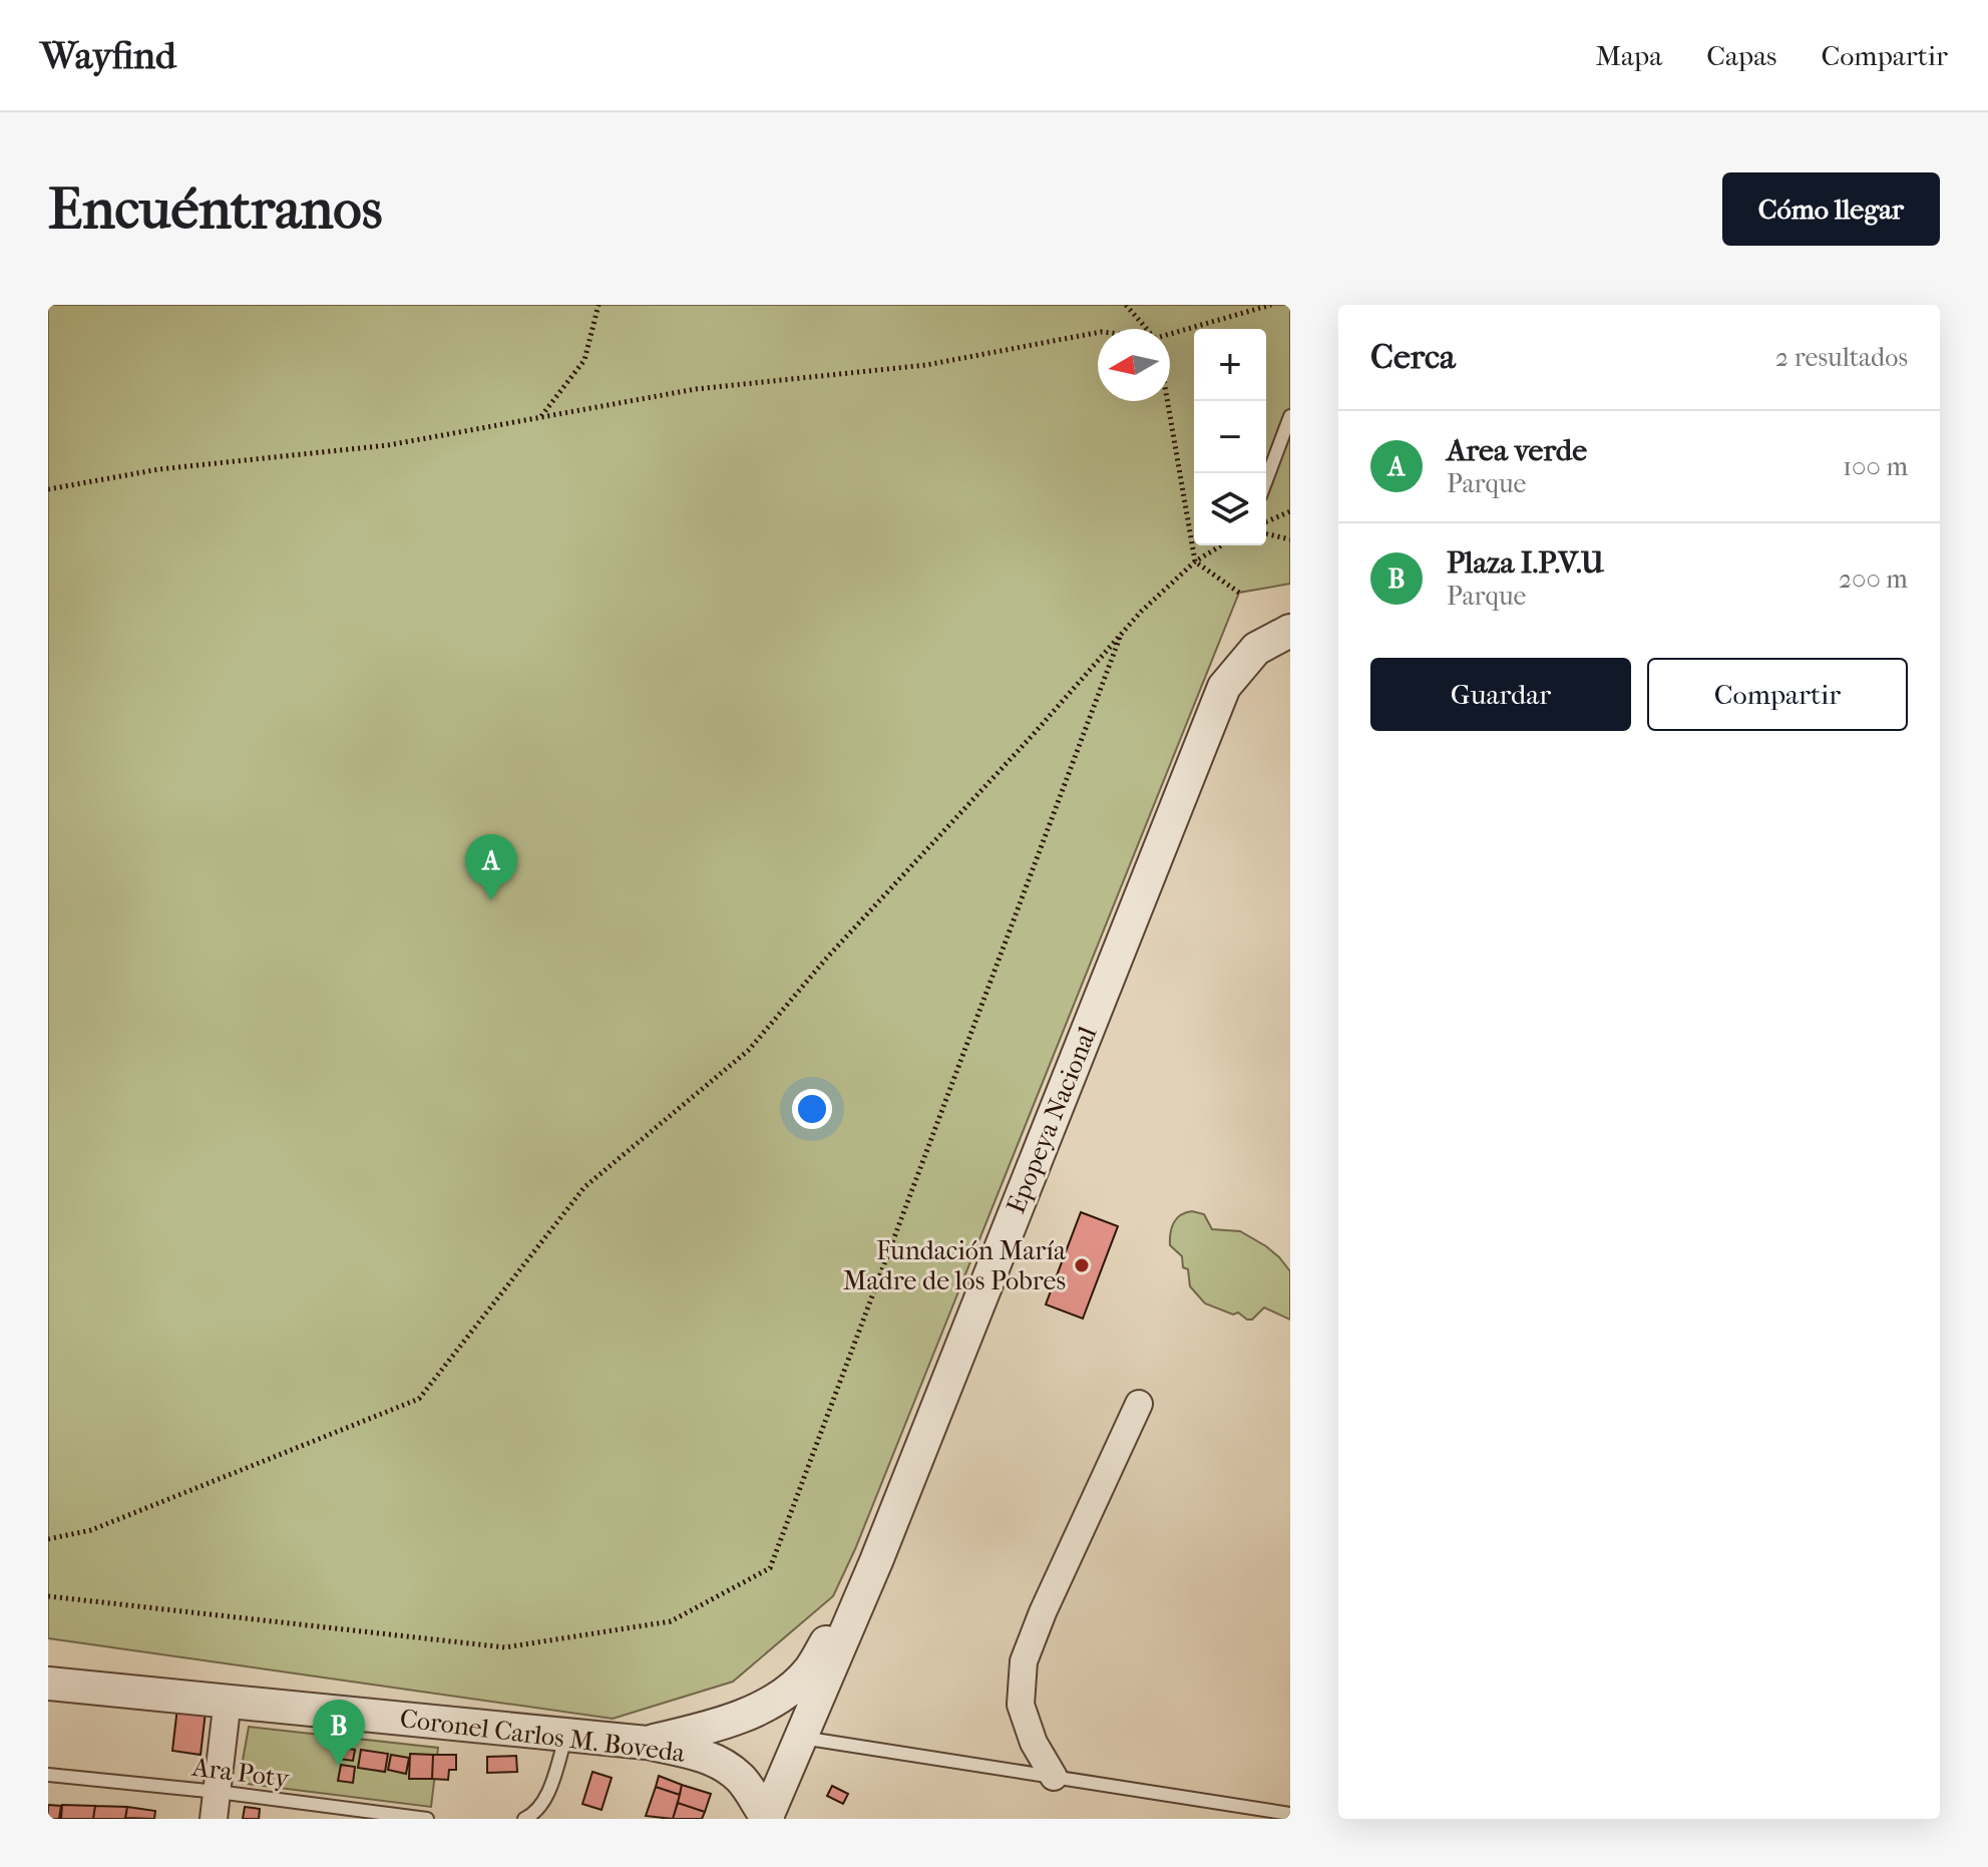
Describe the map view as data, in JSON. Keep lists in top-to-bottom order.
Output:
{
  "streets": {
    "street": ["Epopeya Nacional", "Coronel Carlos M. Boveda"],
    "lane": ["Ara Poty"]
  },
  "crossings": [
    ["Epopeya Nacional", "Coronel Carlos M. Boveda"]
  ],
  "places": ["Fundación María Madre de los Pobres"],
  "north": "left",
  "page": {
    "header": "Wayfind",
    "nav": ["Mapa", "Capas", "Compartir"],
    "buttons": [
      "Cómo llegar",
      ["Guardar", "Compartir"]
    ],
    "title": "Encuéntranos",
    "heading": ["Cerca", "2 resultados"],
    "map_buttons": ["+", "−"],
    "list": [
      {
        "mark": "A",
        "name": "Area verde",
        "note": "Parque",
        "value": "100 m"
      },
      {
        "mark": "B",
        "name": "Plaza I.P.V.U",
        "note": "Parque",
        "value": "200 m"
      }
    ],
    "pins": ["A", "B"]
  }
}
